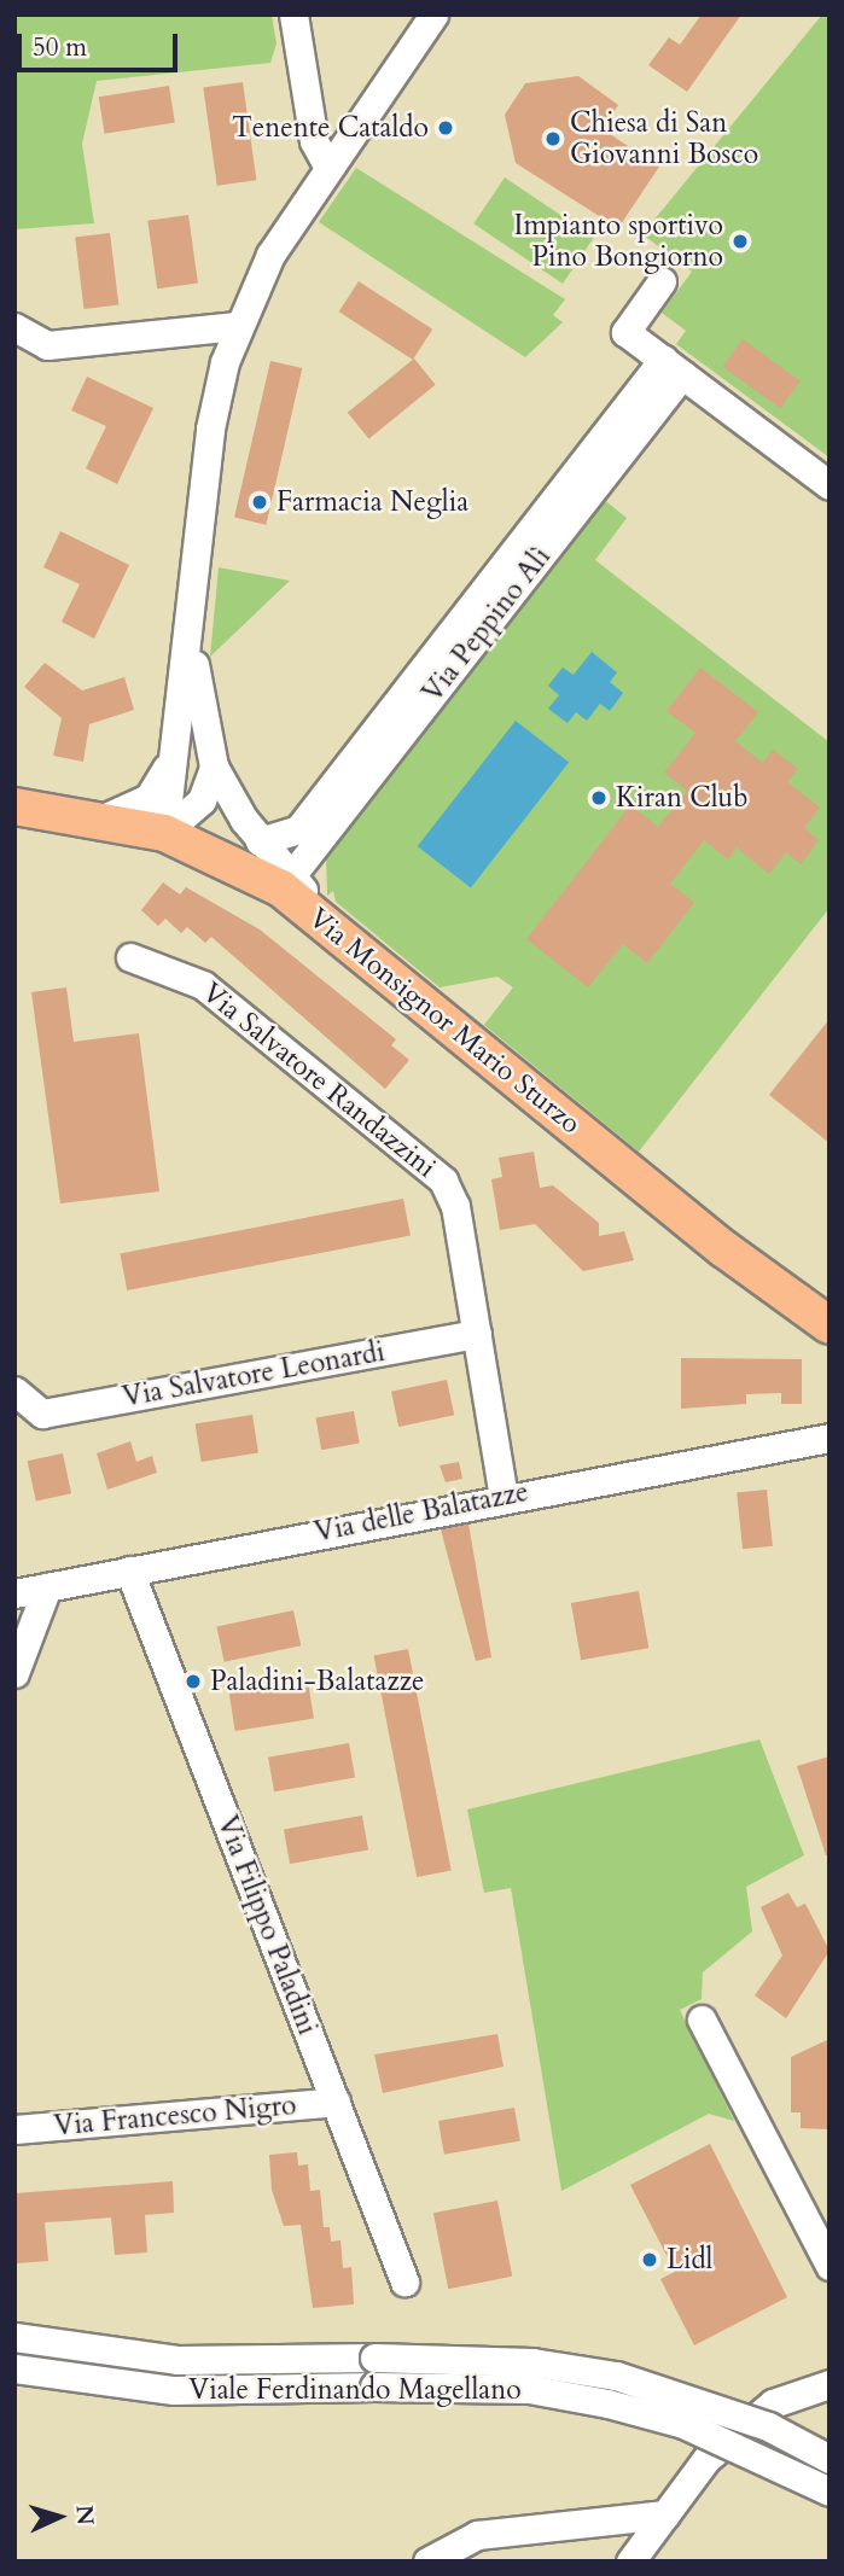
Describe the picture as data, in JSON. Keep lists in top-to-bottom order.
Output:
{
  "streets": {
    "main road": ["Via Monsignor Mario Sturzo"],
    "street": [
      "Via Peppino Alì",
      "Via Salvatore Randazzini",
      "Via Salvatore Leonardi",
      "Via delle Balatazze",
      "Via Filippo Paladini",
      "Via Francesco Nigro",
      "Viale Ferdinando Magellano"
    ]
  },
  "crossings": [
    ["Via Peppino Alì", "Via Monsignor Mario Sturzo"],
    ["Via Salvatore Randazzini", "Via Salvatore Leonardi"],
    ["Via Salvatore Randazzini", "Via delle Balatazze"],
    ["Via delle Balatazze", "Via Filippo Paladini"],
    ["Via Filippo Paladini", "Via Francesco Nigro"]
  ],
  "places": [
    "Tenente Cataldo",
    "Chiesa di San Giovanni Bosco",
    "Impianto sportivo Pino Bongiorno",
    "Farmacia Neglia",
    "Kiran Club",
    "Paladini-Balatazze",
    "Lidl"
  ],
  "scale_bar": "50 m",
  "north": "right"
}
